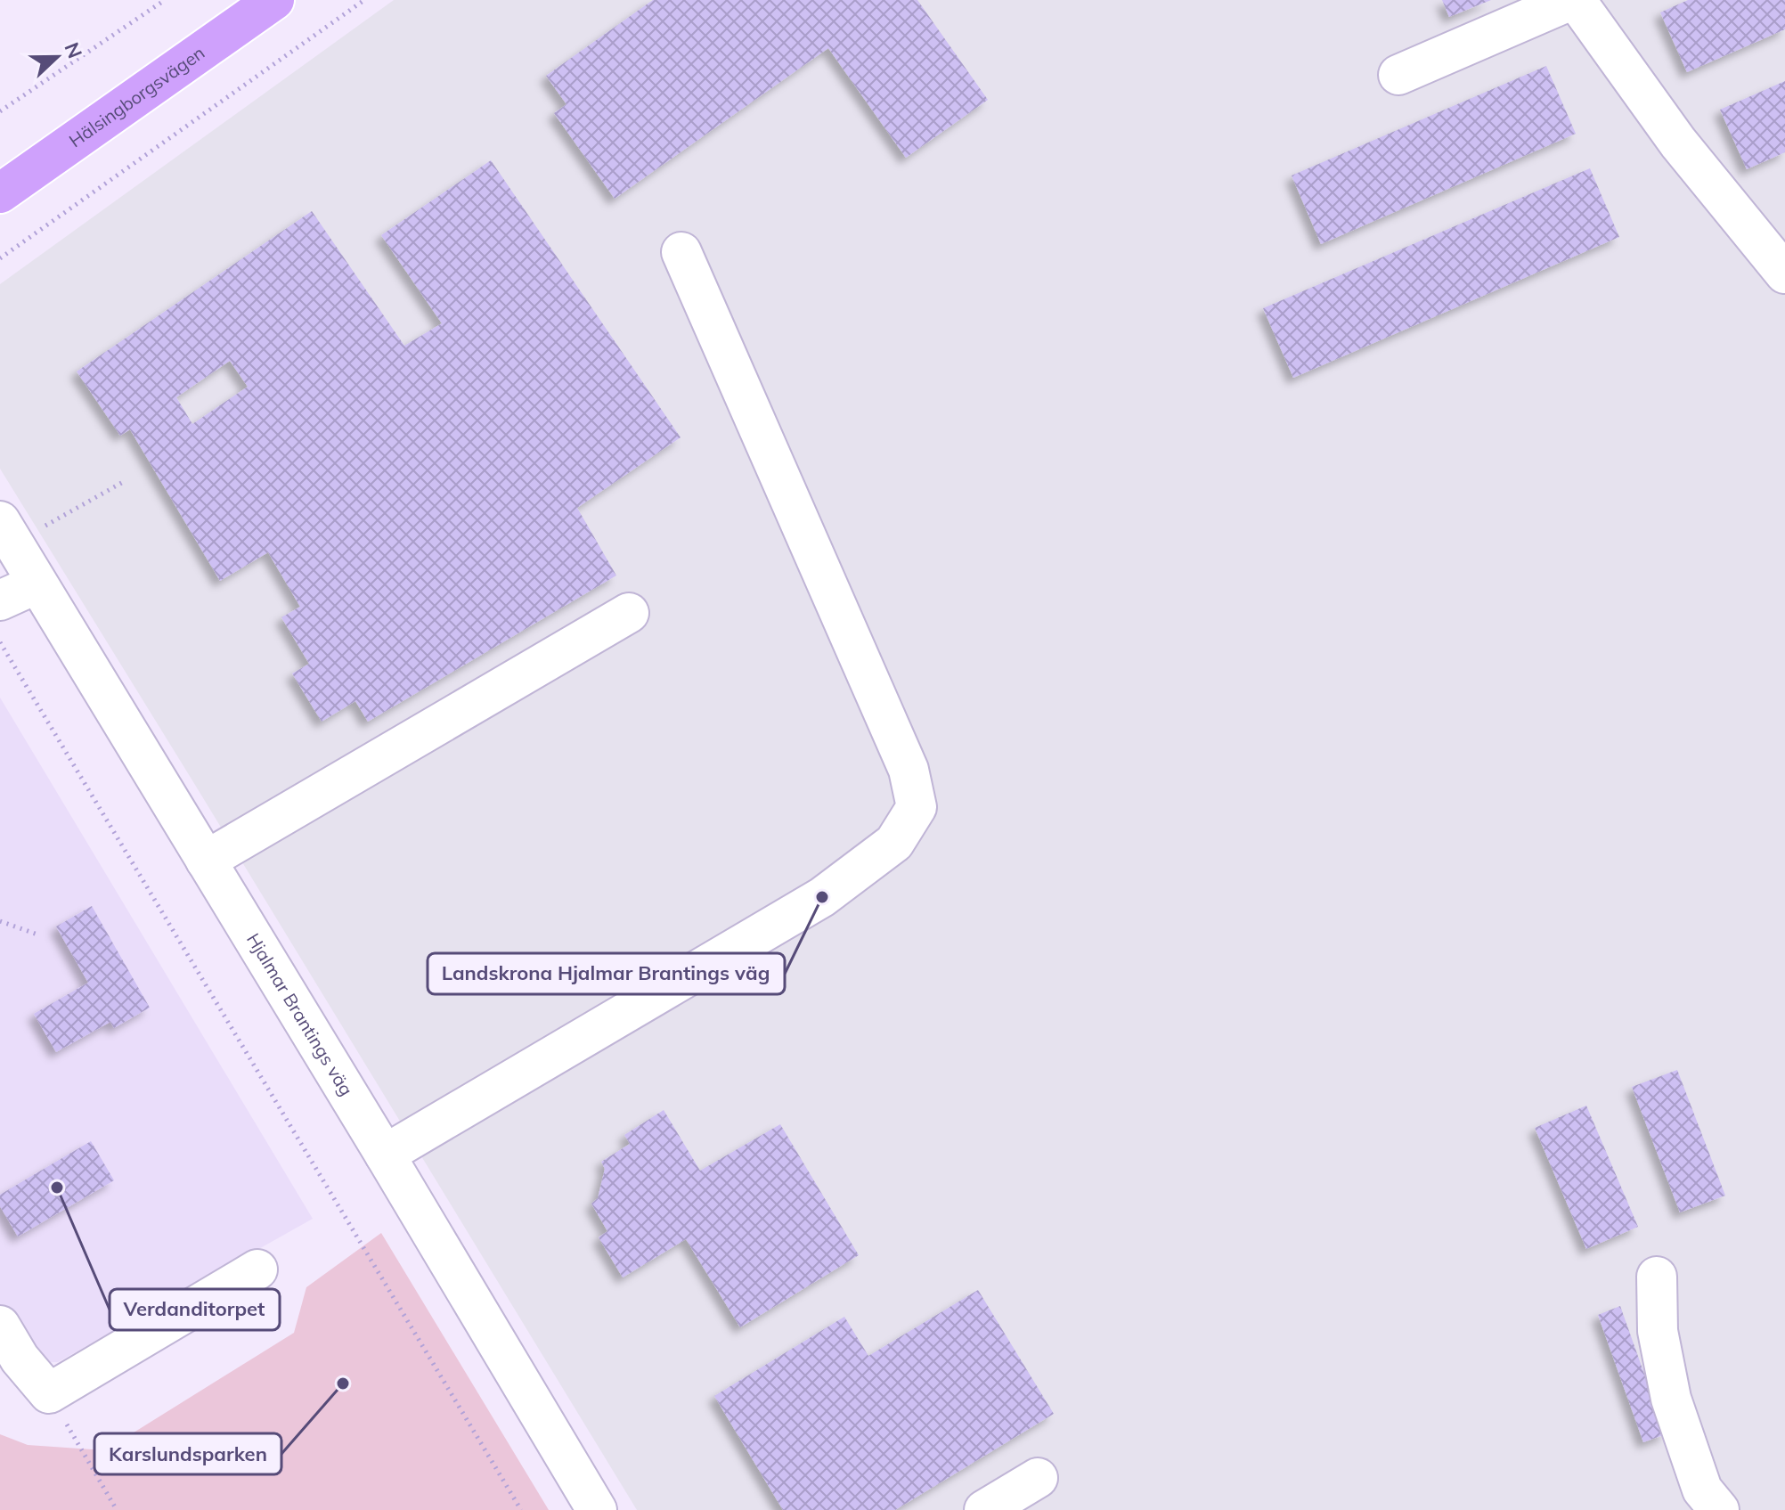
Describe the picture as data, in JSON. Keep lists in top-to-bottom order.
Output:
{
  "streets": {
    "main road": ["Hälsingborgsvägen"],
    "street": ["Hjalmar Brantings väg"]
  },
  "places": ["Landskrona Hjalmar Brantings väg", "Verdanditorpet", "Karslundsparken"],
  "north": "right"
}
